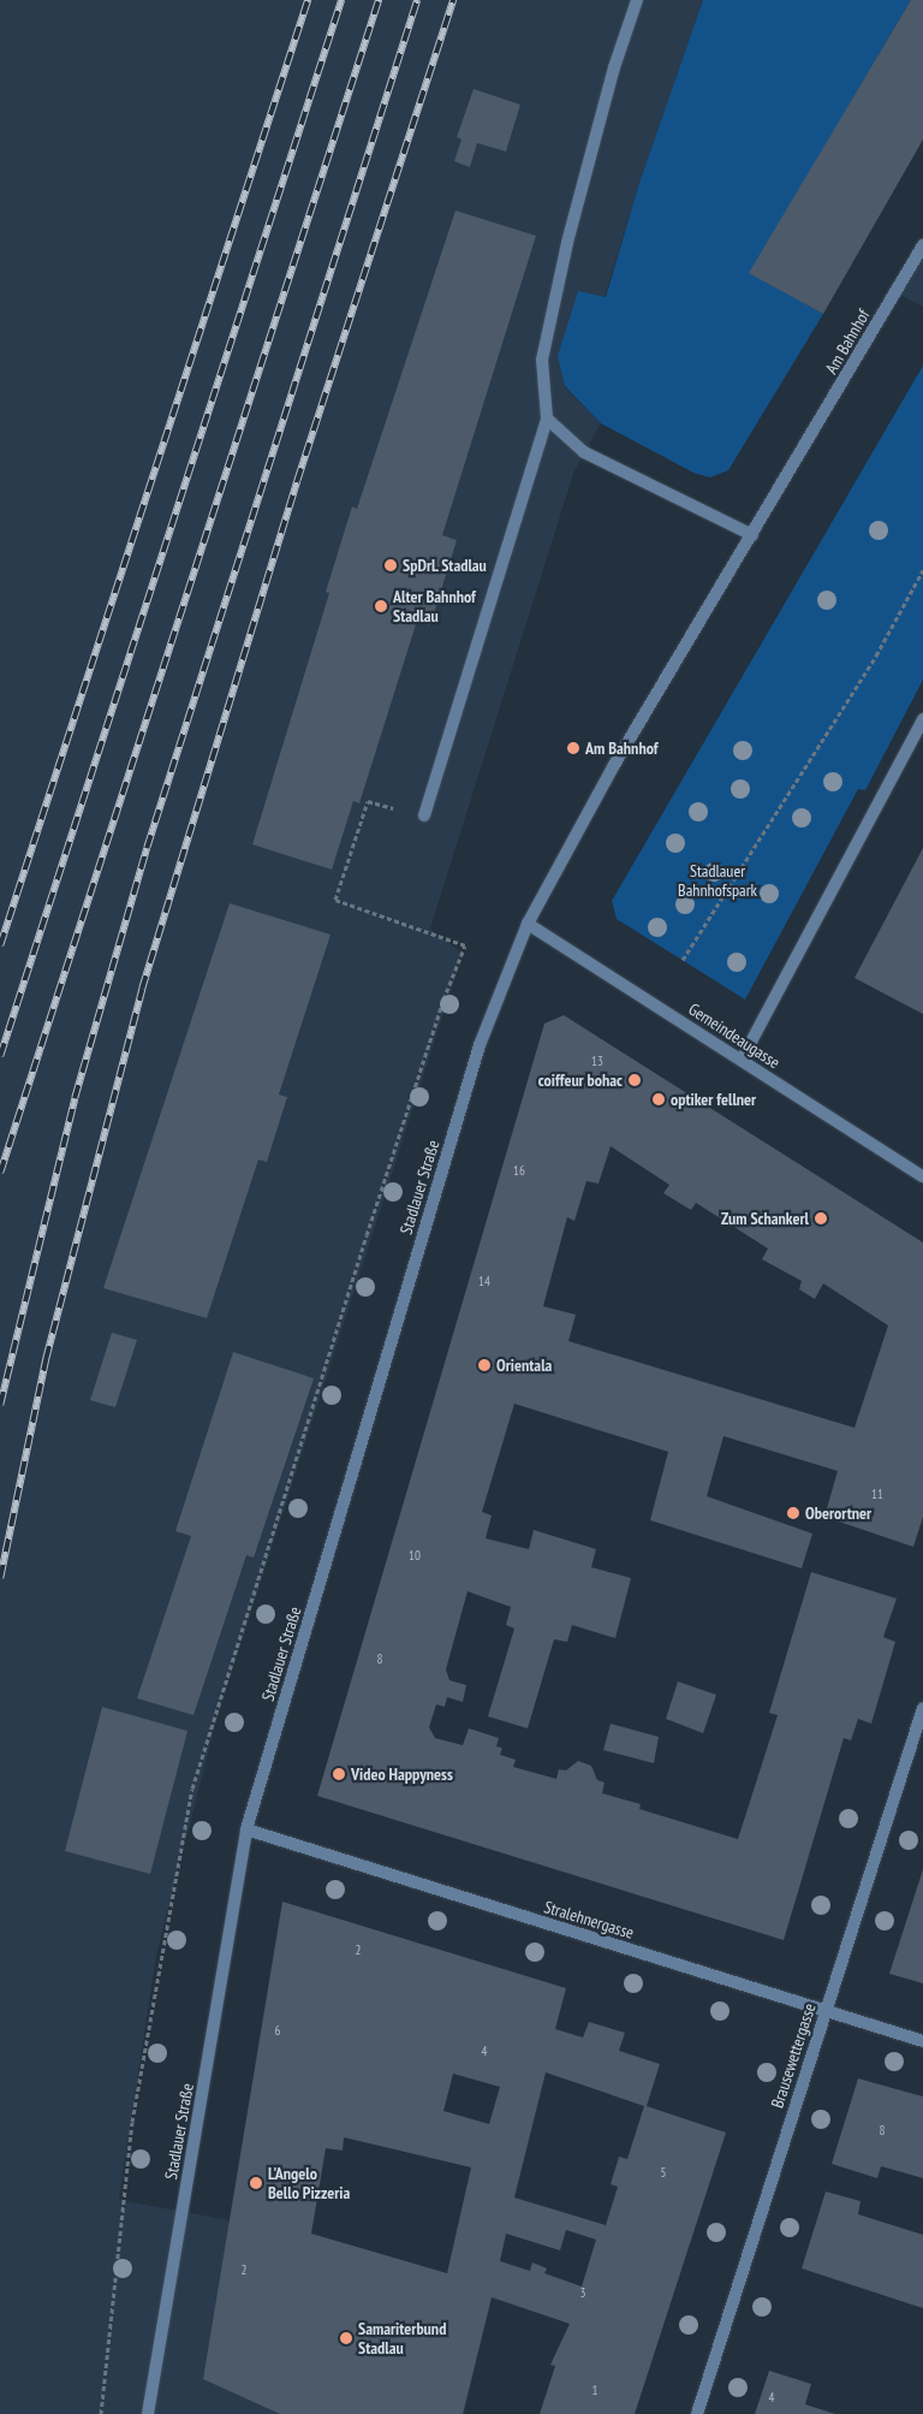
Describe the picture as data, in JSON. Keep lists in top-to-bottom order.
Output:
{
  "streets": {
    "street": [
      "Am Bahnhof",
      "Gemeindeaugasse",
      "Stadlauer Straße",
      "Stralehnergasse",
      "Brausewettergasse"
    ]
  },
  "crossings": [
    ["Am Bahnhof", "Gemeindeaugasse"],
    ["Am Bahnhof", "Stadlauer Straße"],
    ["Gemeindeaugasse", "Stadlauer Straße"],
    ["Stadlauer Straße", "Stralehnergasse"],
    ["Stralehnergasse", "Brausewettergasse"]
  ],
  "parks": ["Stadlauer Bahnhofspark"],
  "places": [
    "SpDrL Stadlau",
    "Alter Bahnhof Stadlau",
    "Am Bahnhof",
    "coiffeur bohac",
    "optiker fellner",
    "Zum Schankerl",
    "Orientala",
    "Oberortner",
    "Video Happyness",
    "L'Angelo Bello Pizzeria",
    "Samariterbund Stadlau"
  ],
  "house_numbers": [
    "13",
    "16",
    "14",
    "11",
    "10",
    "8",
    "2",
    "6",
    "4",
    "8",
    "5",
    "2",
    "3",
    "1",
    "4"
  ]
}
